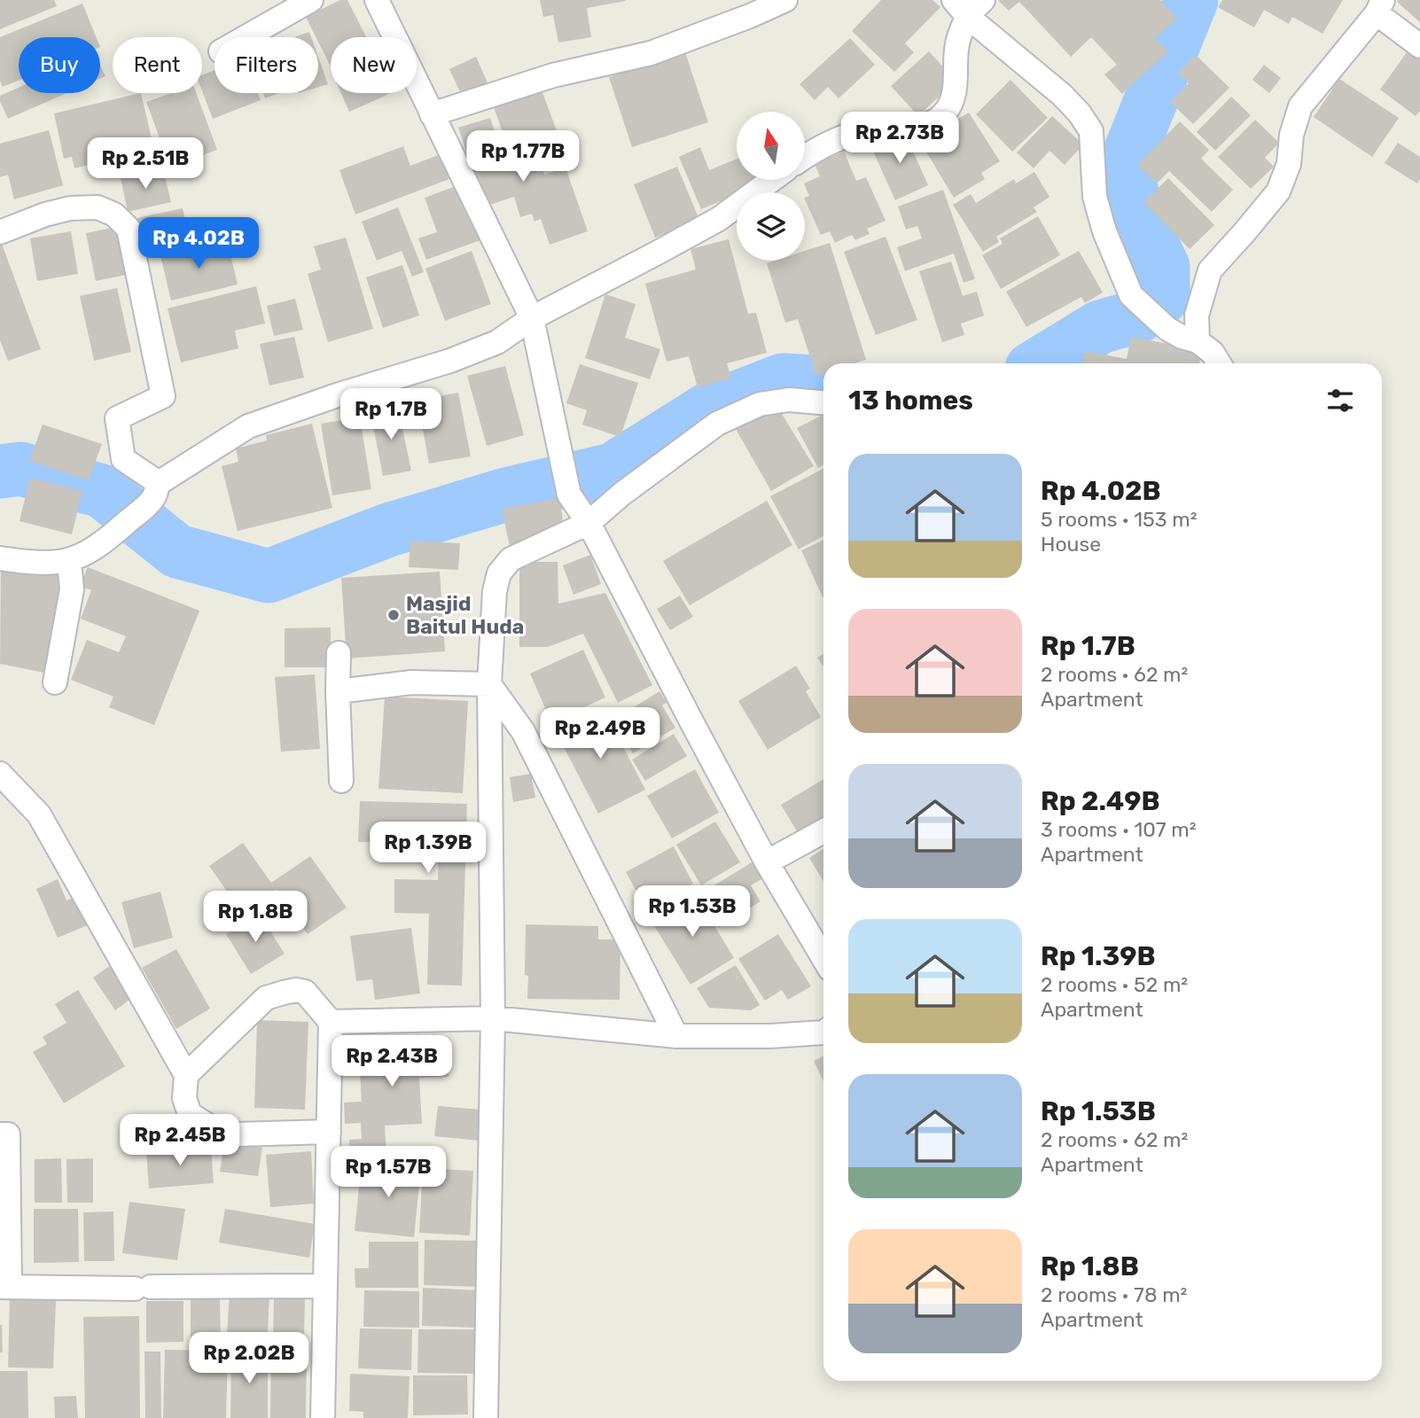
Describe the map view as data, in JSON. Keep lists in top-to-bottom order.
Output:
{
  "places": ["Masjid Baitul Huda"],
  "north": "top",
  "page": {
    "chip": [
      "Buy",
      "Rent",
      "Filters",
      "New"
    ],
    "price": [
      "Rp 2.73B",
      "Rp 1.77B",
      "Rp 2.51B",
      "Rp 4.02B",
      "Rp 1.7B",
      "Rp 2.49B",
      "Rp 1.39B",
      "Rp 1.53B",
      "Rp 1.8B",
      "Rp 2.43B",
      "Rp 2.45B",
      "Rp 1.57B",
      "Rp 2.02B"
    ],
    "heading": "13 homes",
    "list": [
      {
        "name": "Rp 4.02B",
        "note": "5 rooms · 153 m² · House"
      },
      {
        "name": "Rp 1.7B",
        "note": "2 rooms · 62 m² · Apartment"
      },
      {
        "name": "Rp 2.49B",
        "note": "3 rooms · 107 m² · Apartment"
      },
      {
        "name": "Rp 1.39B",
        "note": "2 rooms · 52 m² · Apartment"
      },
      {
        "name": "Rp 1.53B",
        "note": "2 rooms · 62 m² · Apartment"
      },
      {
        "name": "Rp 1.8B",
        "note": "2 rooms · 78 m² · Apartment"
      }
    ]
  }
}
